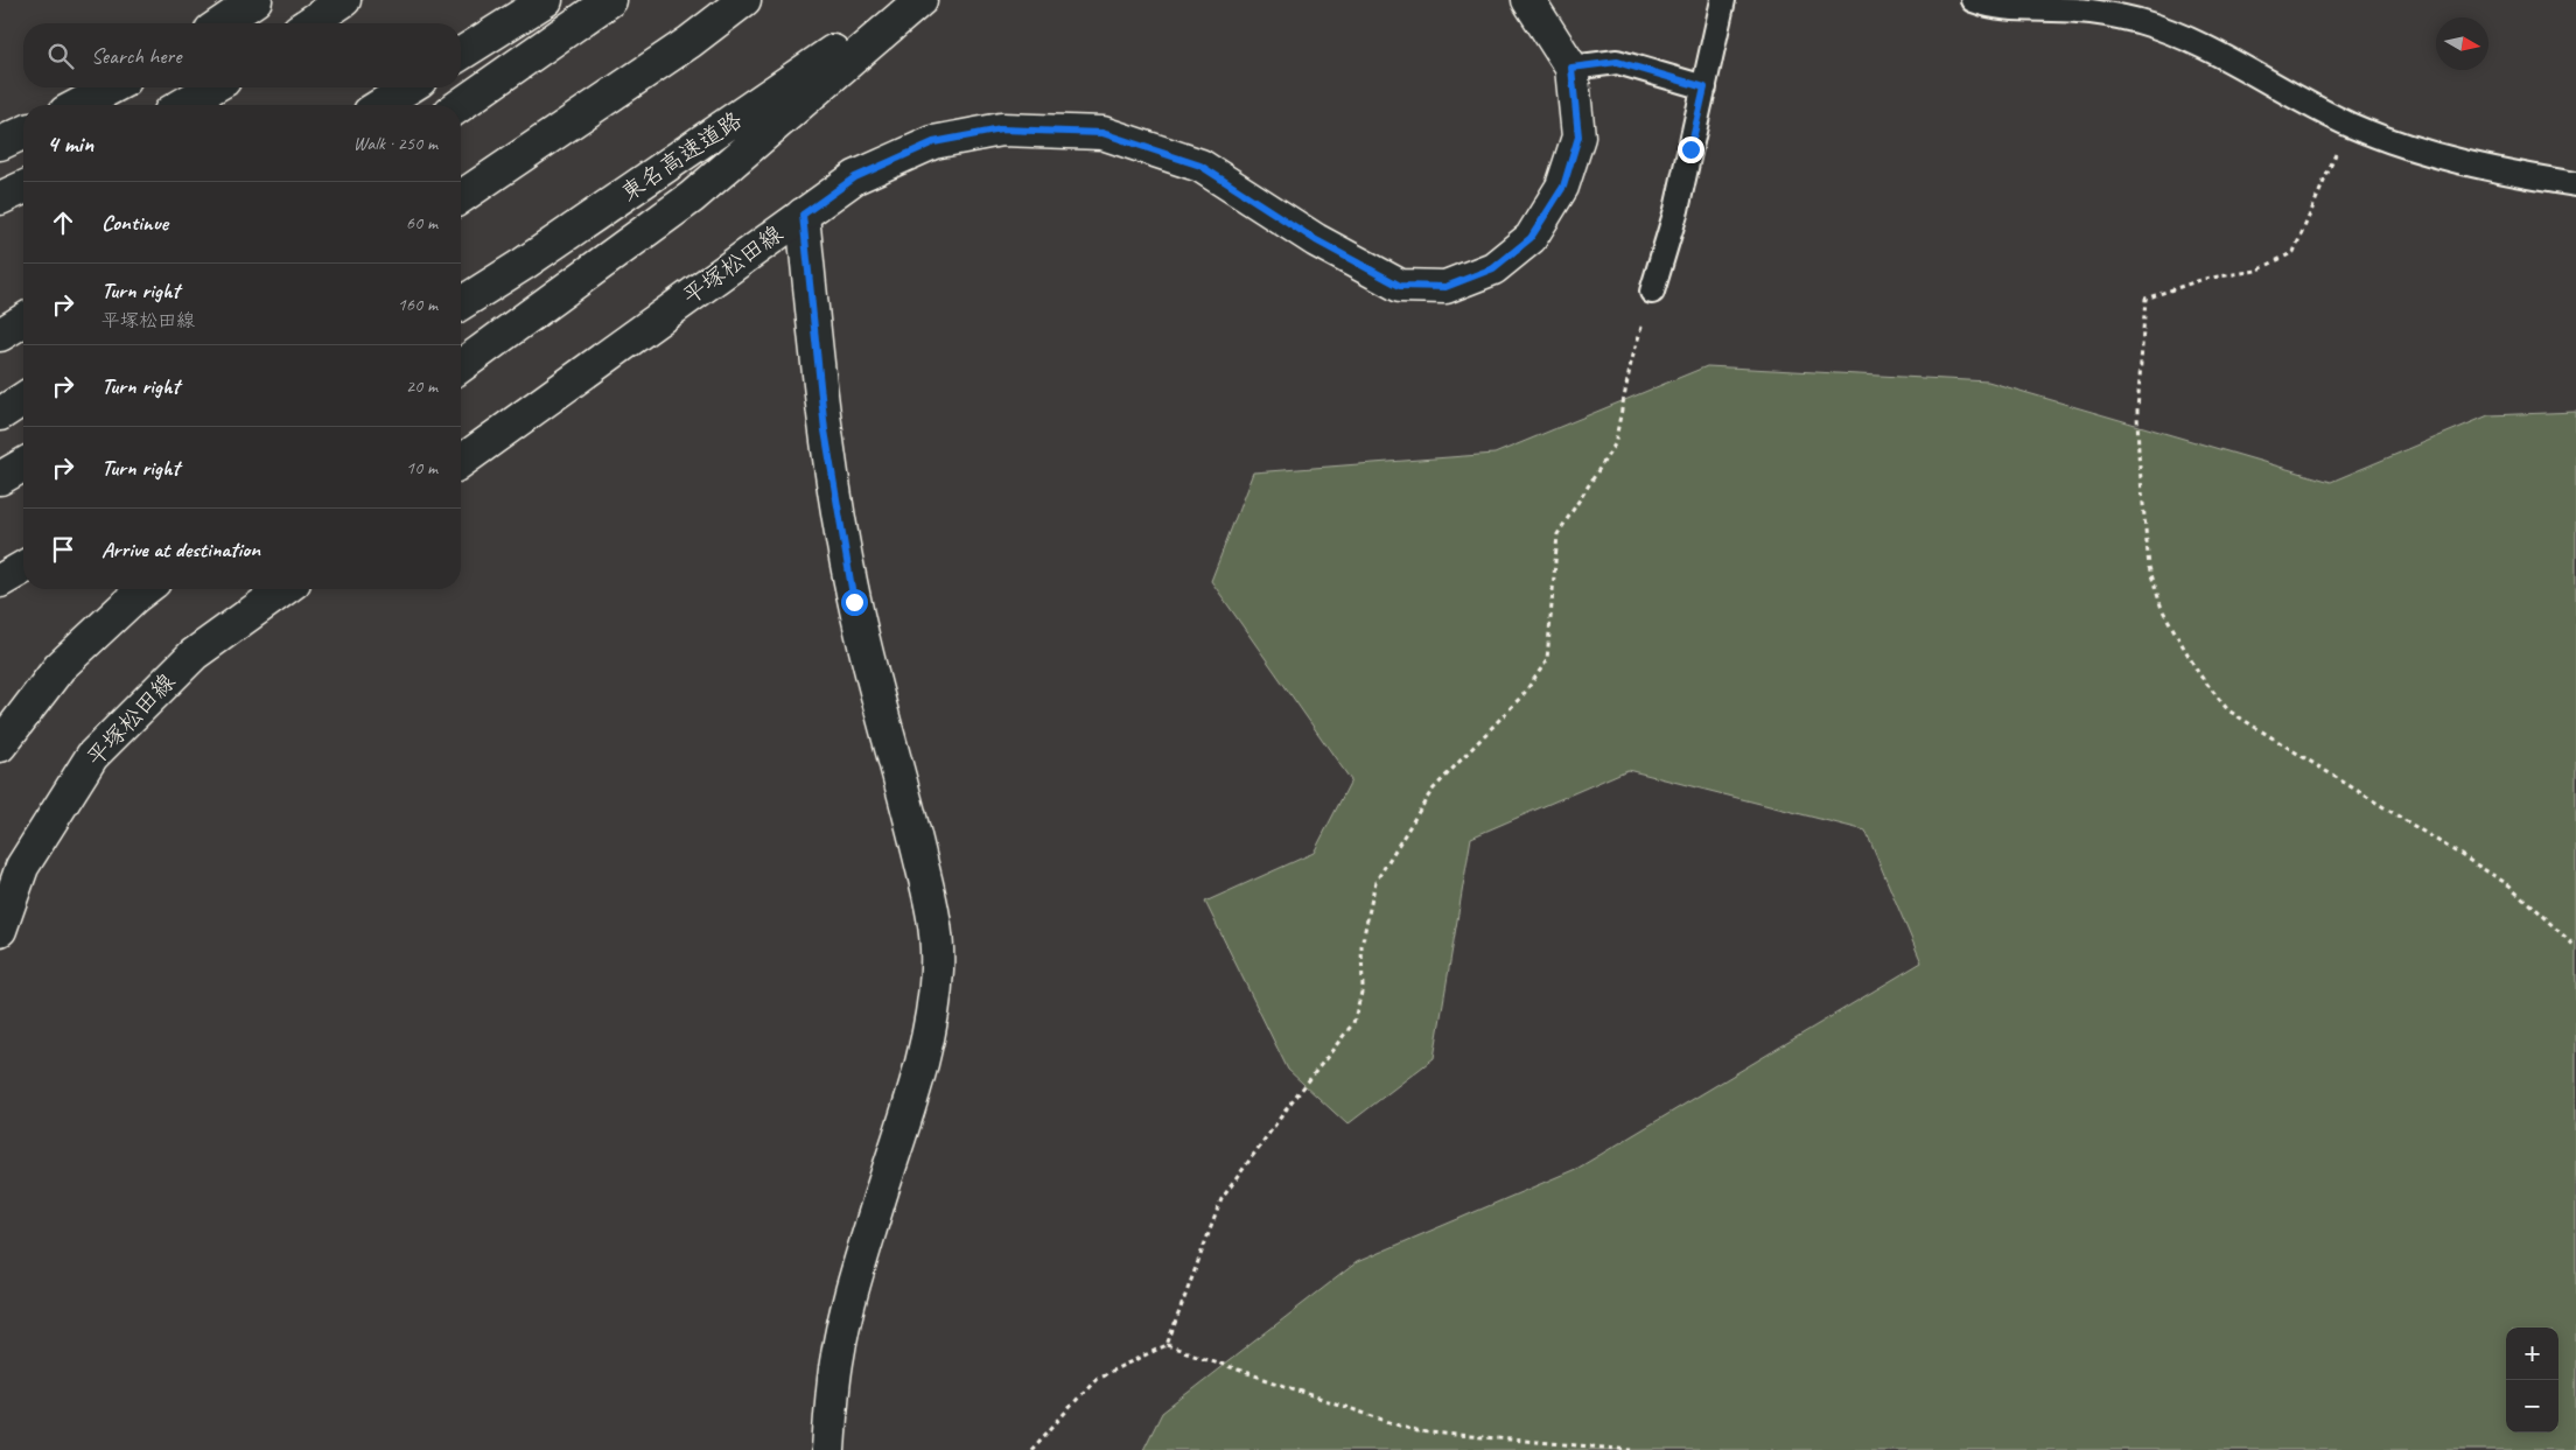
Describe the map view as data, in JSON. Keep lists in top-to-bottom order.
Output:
{
  "streets": {
    "main road": ["東名高速道路", "平塚松田線"]
  },
  "north": "right",
  "page": {
    "search": "Search here",
    "heading": ["4 min", "Walk · 250 m"],
    "list": [
      ["Continue", "60 m"],
      ["Turn right", "平塚松田線", "160 m"],
      ["Turn right", "20 m"],
      ["Turn right", "10 m"],
      "Arrive at destination"
    ],
    "map_buttons": ["+", "−"]
  }
}
